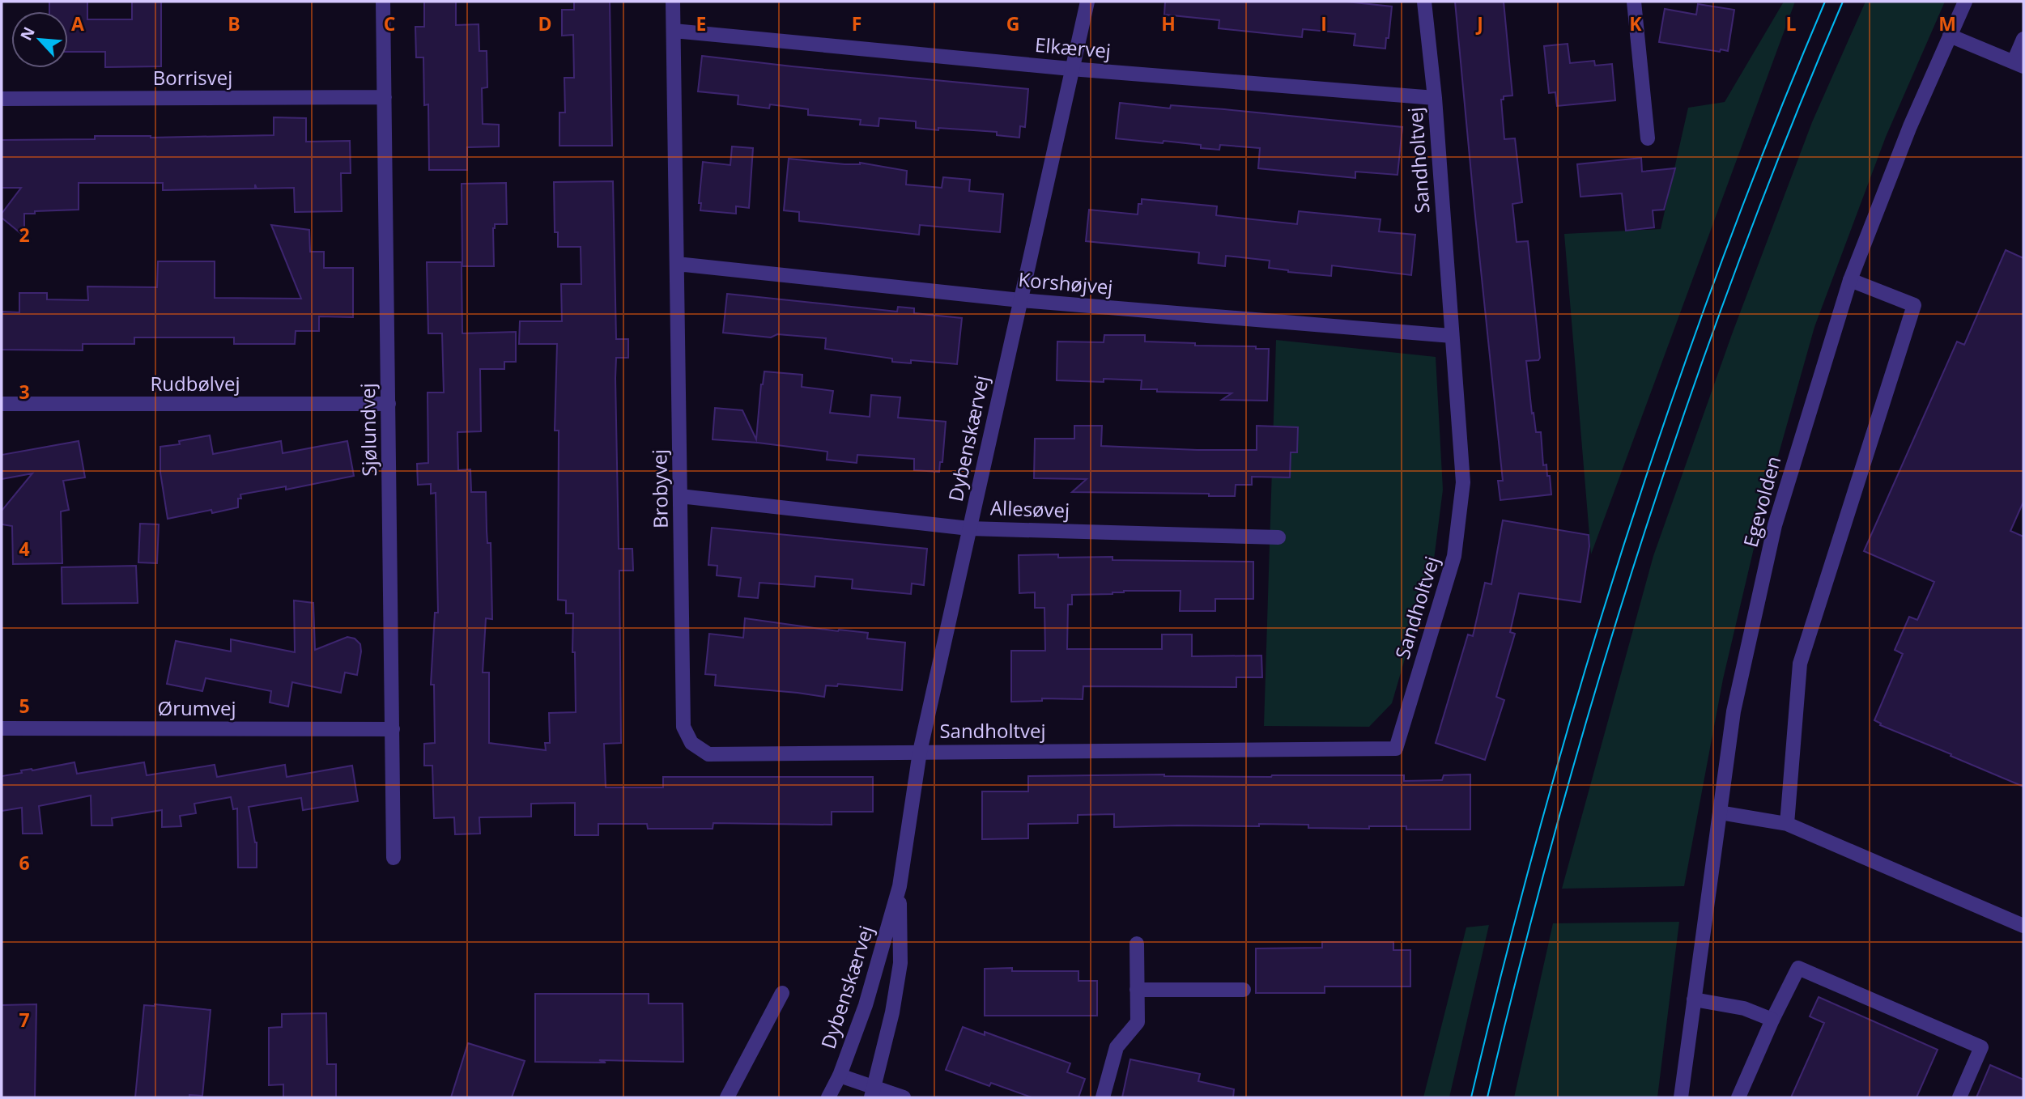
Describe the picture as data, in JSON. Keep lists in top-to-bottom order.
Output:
{
  "streets": {
    "street": [
      "Elkærvej",
      "Borrisvej",
      "Sandholtvej",
      "Korshøjvej",
      "Rudbølvej",
      "Sjølundvej",
      "Dybenskærvej",
      "Brobyvej",
      "Egevolden",
      "Allesøvej",
      "Ørumvej"
    ]
  },
  "crossings": [
    ["Elkærvej", "Sandholtvej"],
    ["Elkærvej", "Dybenskærvej"],
    ["Elkærvej", "Brobyvej"],
    ["Borrisvej", "Sjølundvej"],
    ["Sandholtvej", "Korshøjvej"],
    ["Sandholtvej", "Dybenskærvej"],
    ["Sandholtvej", "Brobyvej"],
    ["Korshøjvej", "Dybenskærvej"],
    ["Korshøjvej", "Brobyvej"],
    ["Rudbølvej", "Sjølundvej"],
    ["Sjølundvej", "Ørumvej"],
    ["Dybenskærvej", "Brobyvej"],
    ["Dybenskærvej", "Allesøvej"],
    ["Brobyvej", "Allesøvej"]
  ],
  "north": "top left",
  "grid": {
    "columns": [
      "A",
      "B",
      "C",
      "D",
      "E",
      "F",
      "G",
      "H",
      "I",
      "J",
      "K",
      "L",
      "M"
    ],
    "rows": [
      "2",
      "3",
      "4",
      "5",
      "6",
      "7"
    ]
  }
}
